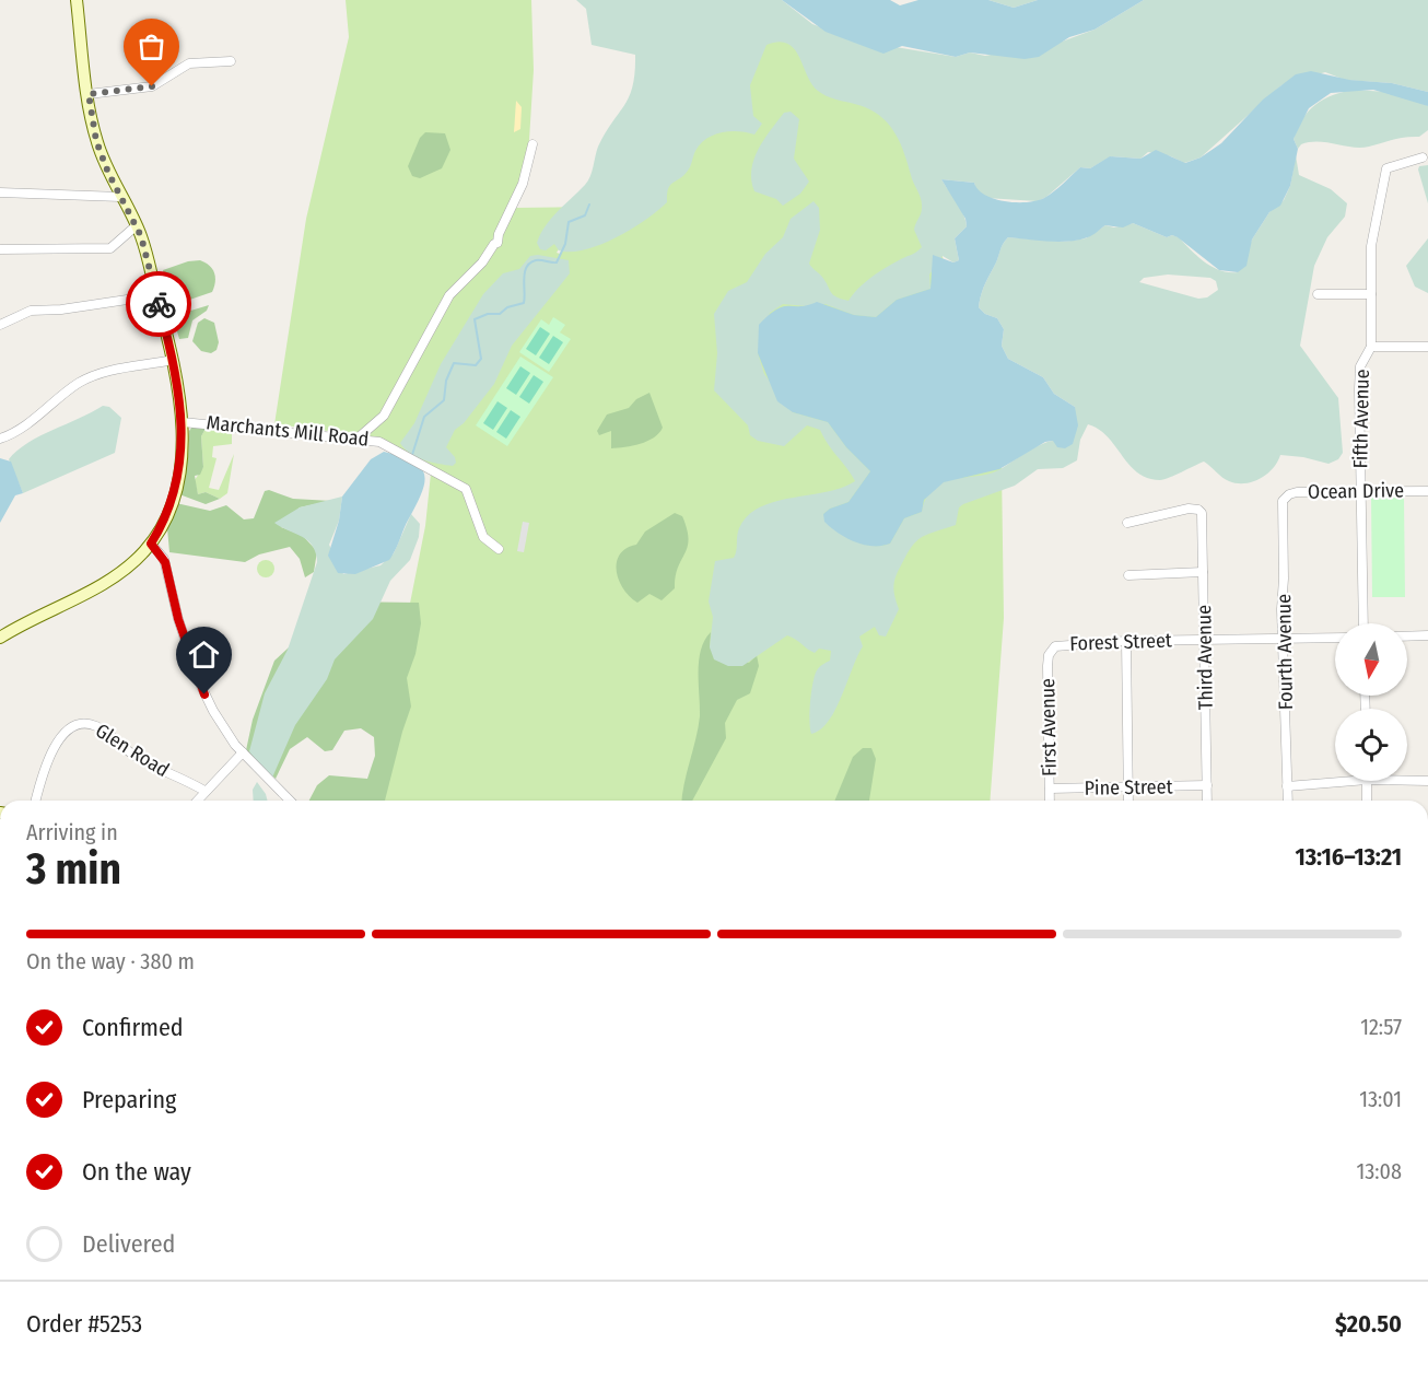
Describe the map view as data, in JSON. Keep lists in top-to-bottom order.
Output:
{
  "streets": {
    "street": [
      "Fifth Avenue",
      "Marchants Mill Road",
      "Ocean Drive",
      "Forest Street",
      "Fourth Avenue",
      "Third Avenue",
      "First Avenue",
      "Glen Road",
      "Pine Street"
    ]
  },
  "crossings": [
    ["Fifth Avenue", "Ocean Drive"],
    ["Ocean Drive", "Fourth Avenue"],
    ["Forest Street", "Fourth Avenue"],
    ["Forest Street", "Third Avenue"],
    ["Forest Street", "First Avenue"],
    ["Third Avenue", "Pine Street"],
    ["First Avenue", "Pine Street"]
  ],
  "north": "bottom",
  "page": {
    "heading": ["3 min", "Arriving in", "13:16–13:21"],
    "panel": ["Order #5253", "$20.50"],
    "bar": "On the way · 380 m",
    "list": [
      ["Confirmed", "12:57"],
      ["Preparing", "13:01"],
      ["On the way", "13:08"],
      "Delivered"
    ]
  }
}
